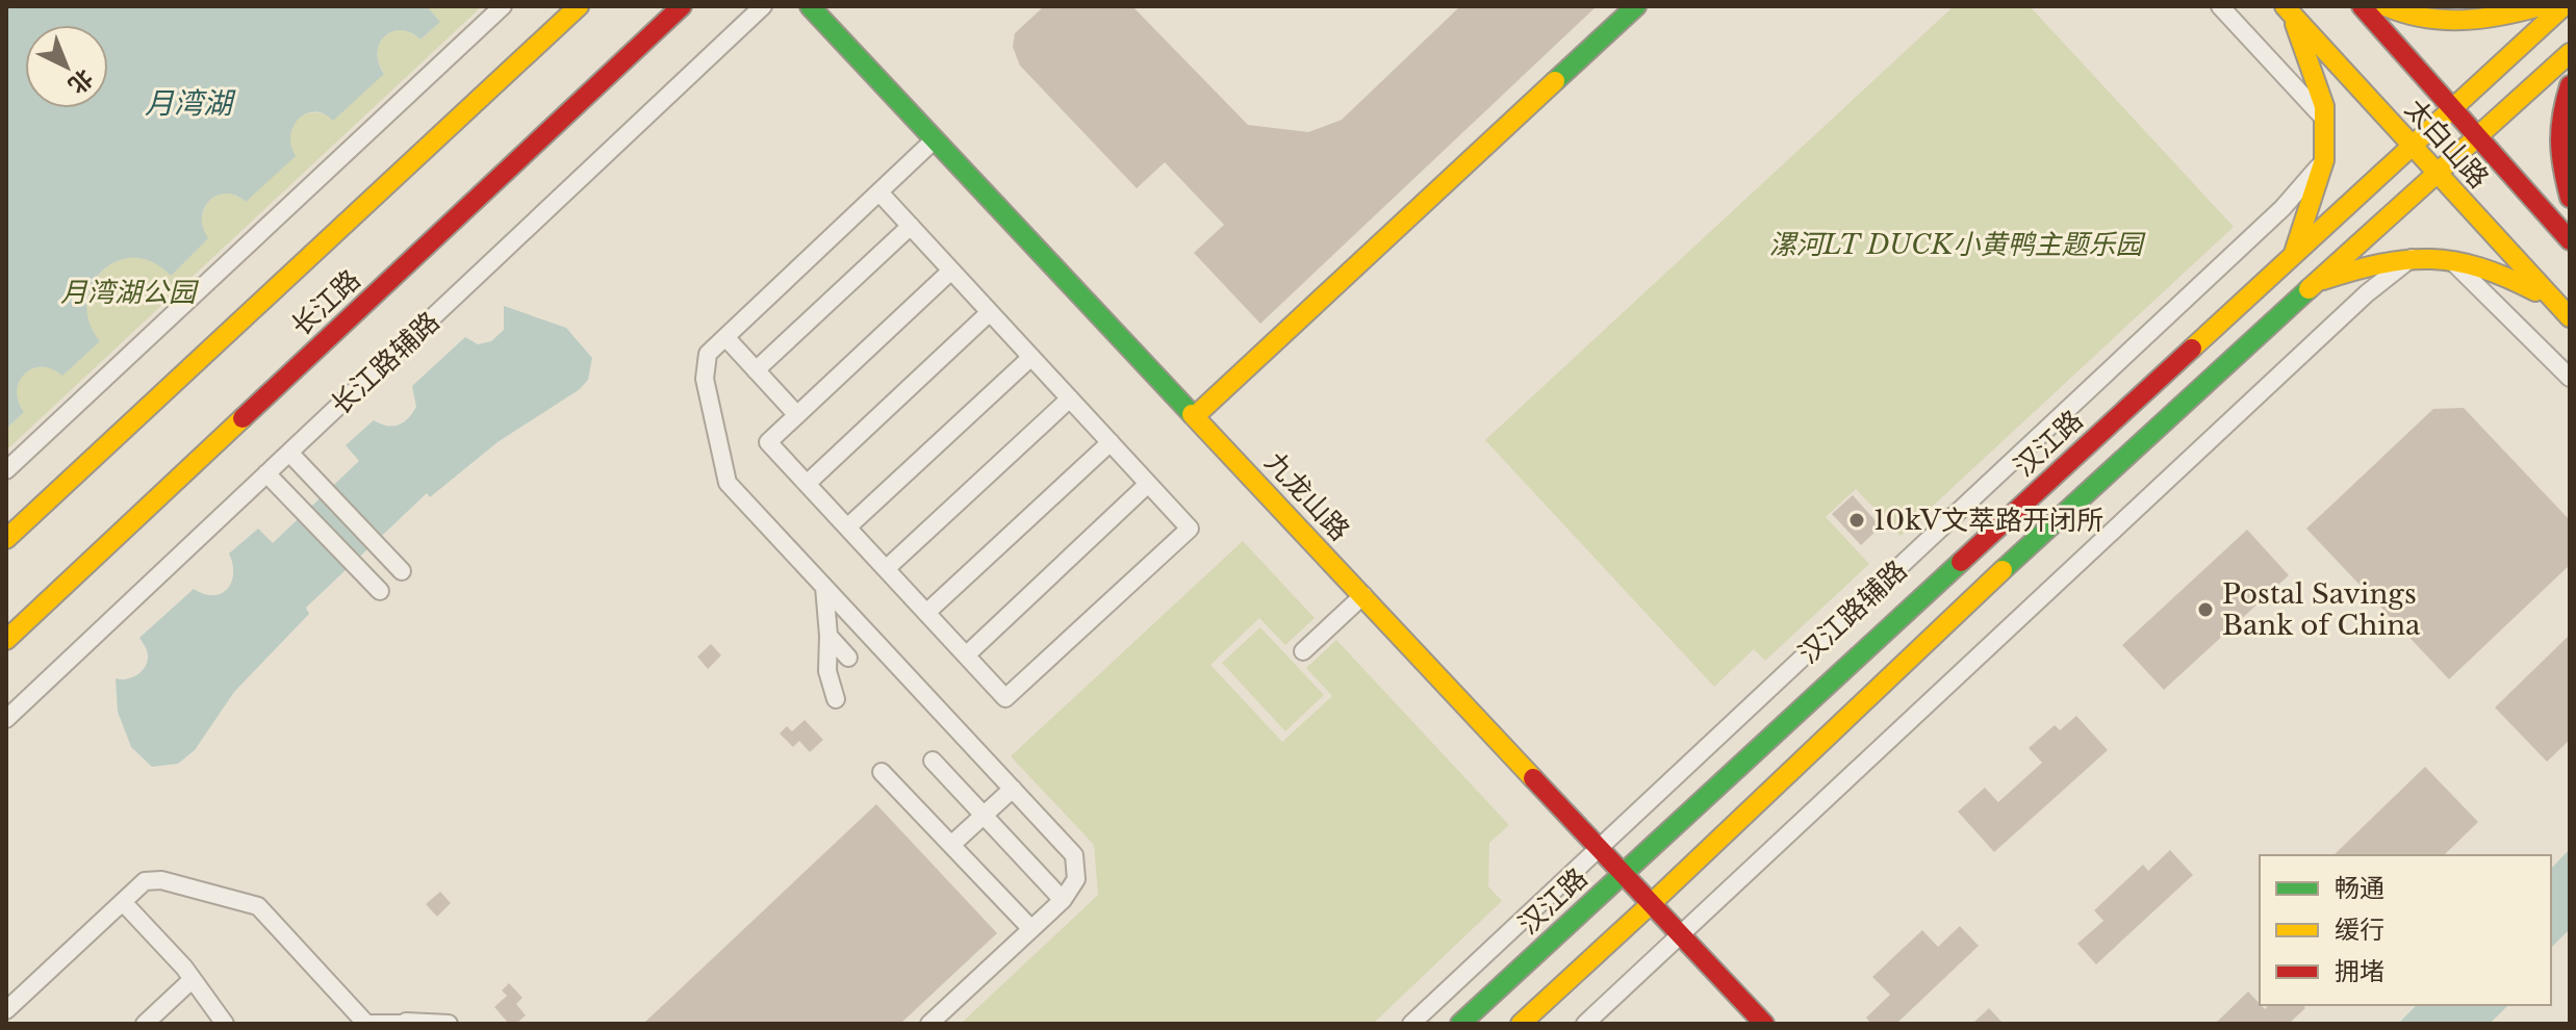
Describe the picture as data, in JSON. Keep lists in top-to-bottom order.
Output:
{
  "streets": {
    "street": [
      "太白山路",
      "长江路",
      "长江路辅路",
      "汉江路",
      "九龙山路",
      "汉江路辅路"
    ]
  },
  "crossings": [
    ["太白山路", "汉江路"],
    ["汉江路", "九龙山路"],
    ["九龙山路", "汉江路辅路"]
  ],
  "water": ["月湾湖"],
  "parks": ["漯河LT DUCK小黄鸭主题乐园", "月湾湖公园"],
  "places": ["10kV文萃路开闭所", "Postal Savings Bank of China"],
  "legend": ["畅通", "缓行", "拥堵"],
  "north": "bottom right"
}
